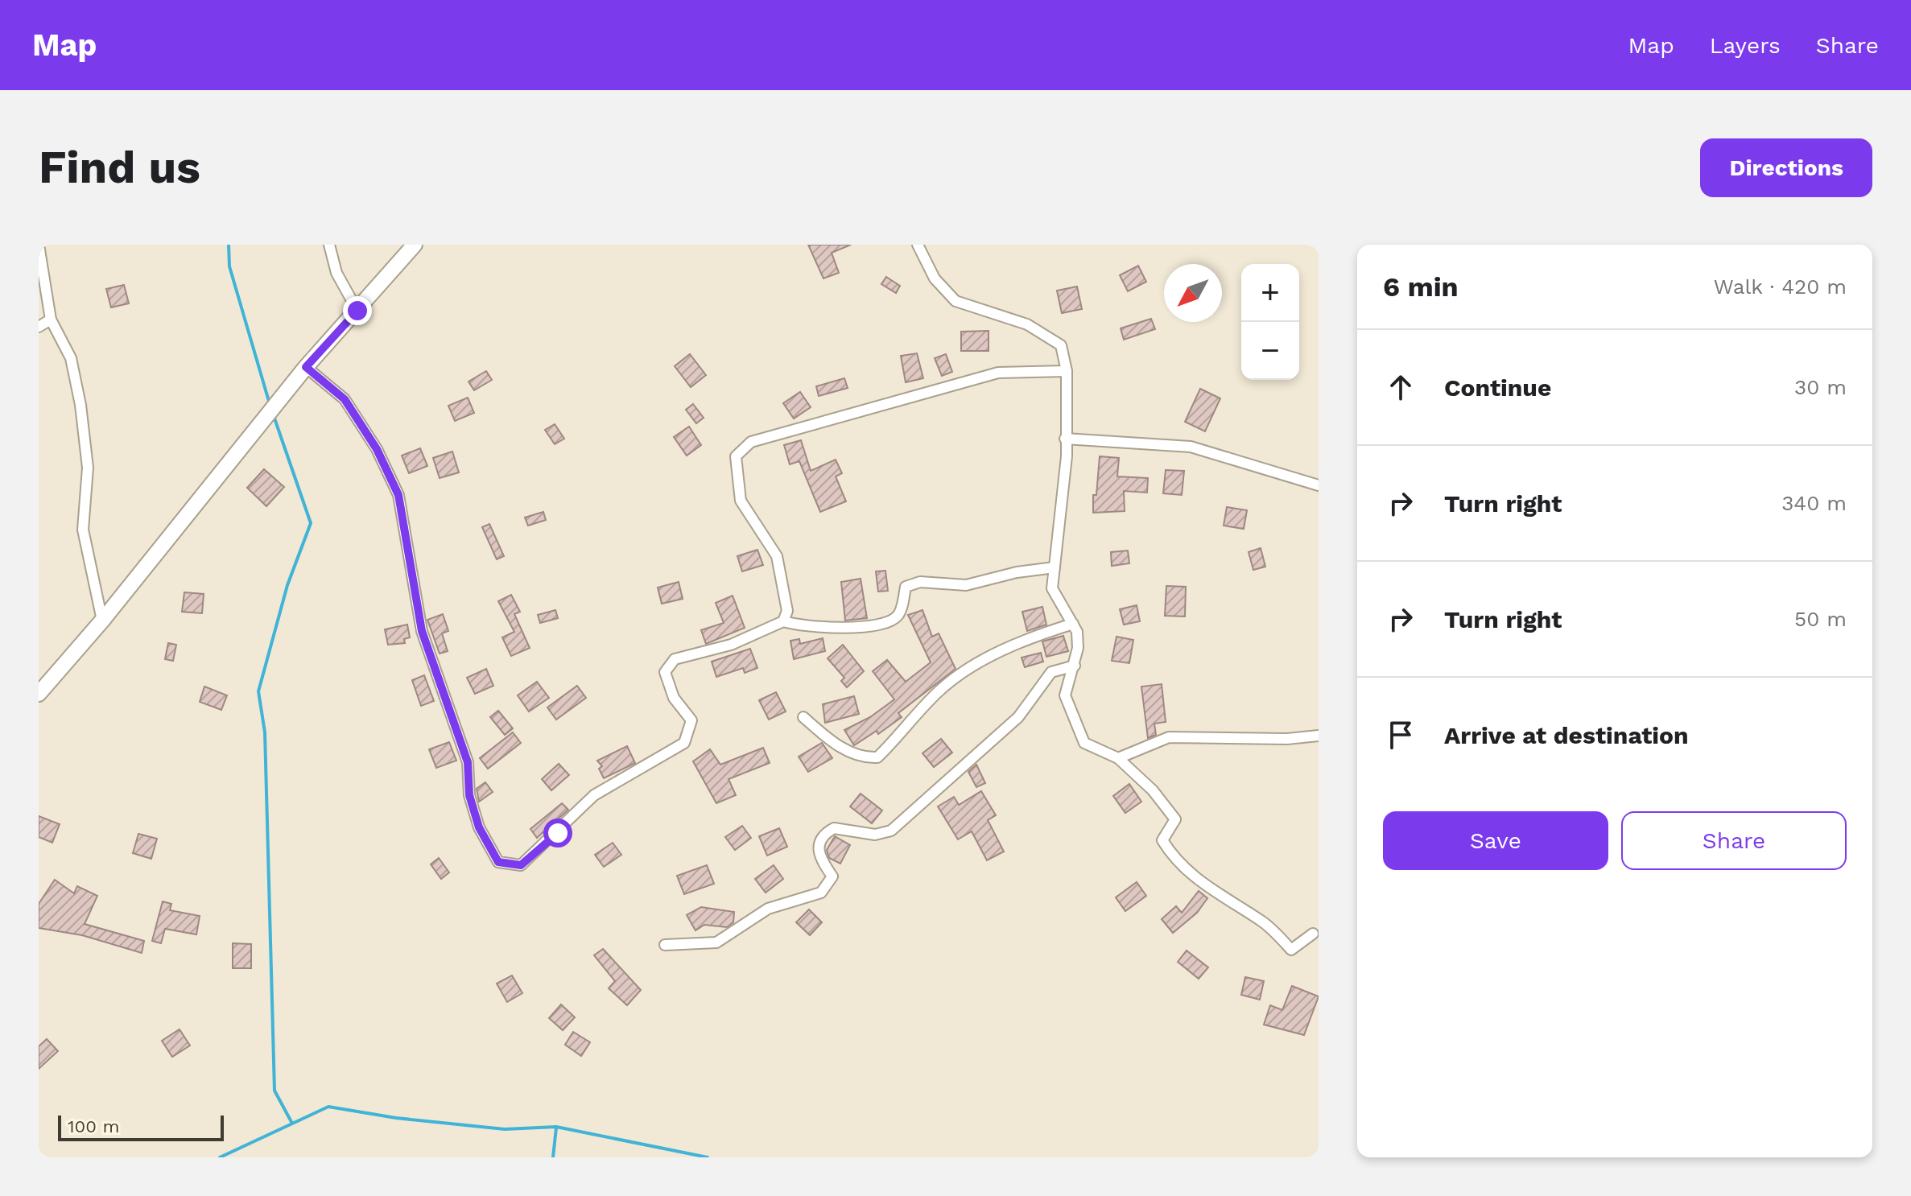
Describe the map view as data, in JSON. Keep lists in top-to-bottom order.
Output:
{
  "scale_bar": "100 m",
  "north": "bottom left",
  "page": {
    "header": "Map",
    "nav": ["Map", "Layers", "Share"],
    "buttons": [
      "Directions",
      ["Save", "Share"]
    ],
    "title": "Find us",
    "heading": ["6 min", "Walk · 420 m"],
    "map_buttons": ["+", "−"],
    "list": [
      ["Continue", "30 m"],
      ["Turn right", "340 m"],
      ["Turn right", "50 m"],
      "Arrive at destination"
    ],
    "scale": "100 m"
  }
}
